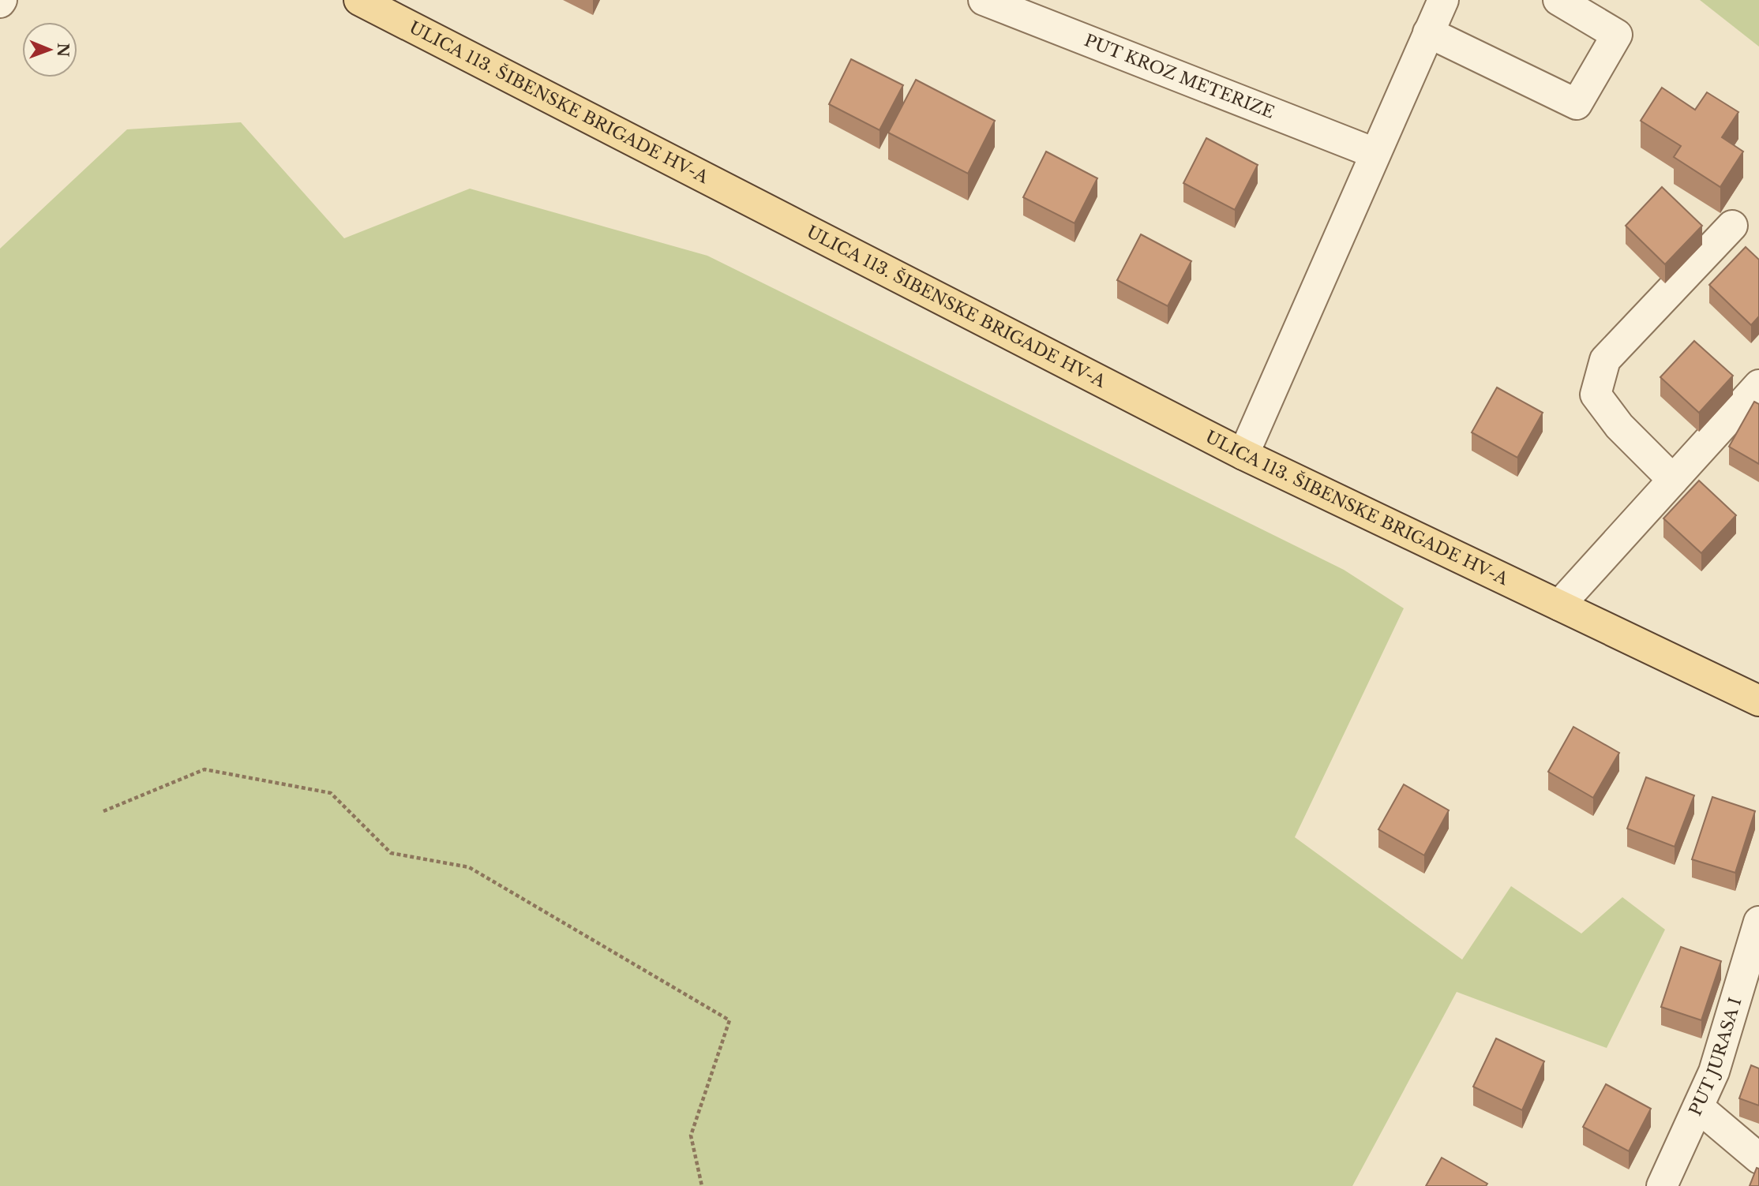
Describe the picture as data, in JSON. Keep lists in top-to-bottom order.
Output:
{
  "streets": {
    "main road": ["ULICA 113. ŠIBENSKE BRIGADE HV-A"],
    "street": ["PUT KROZ METERIZE", "PUT JURASA I"]
  },
  "north": "right"
}
